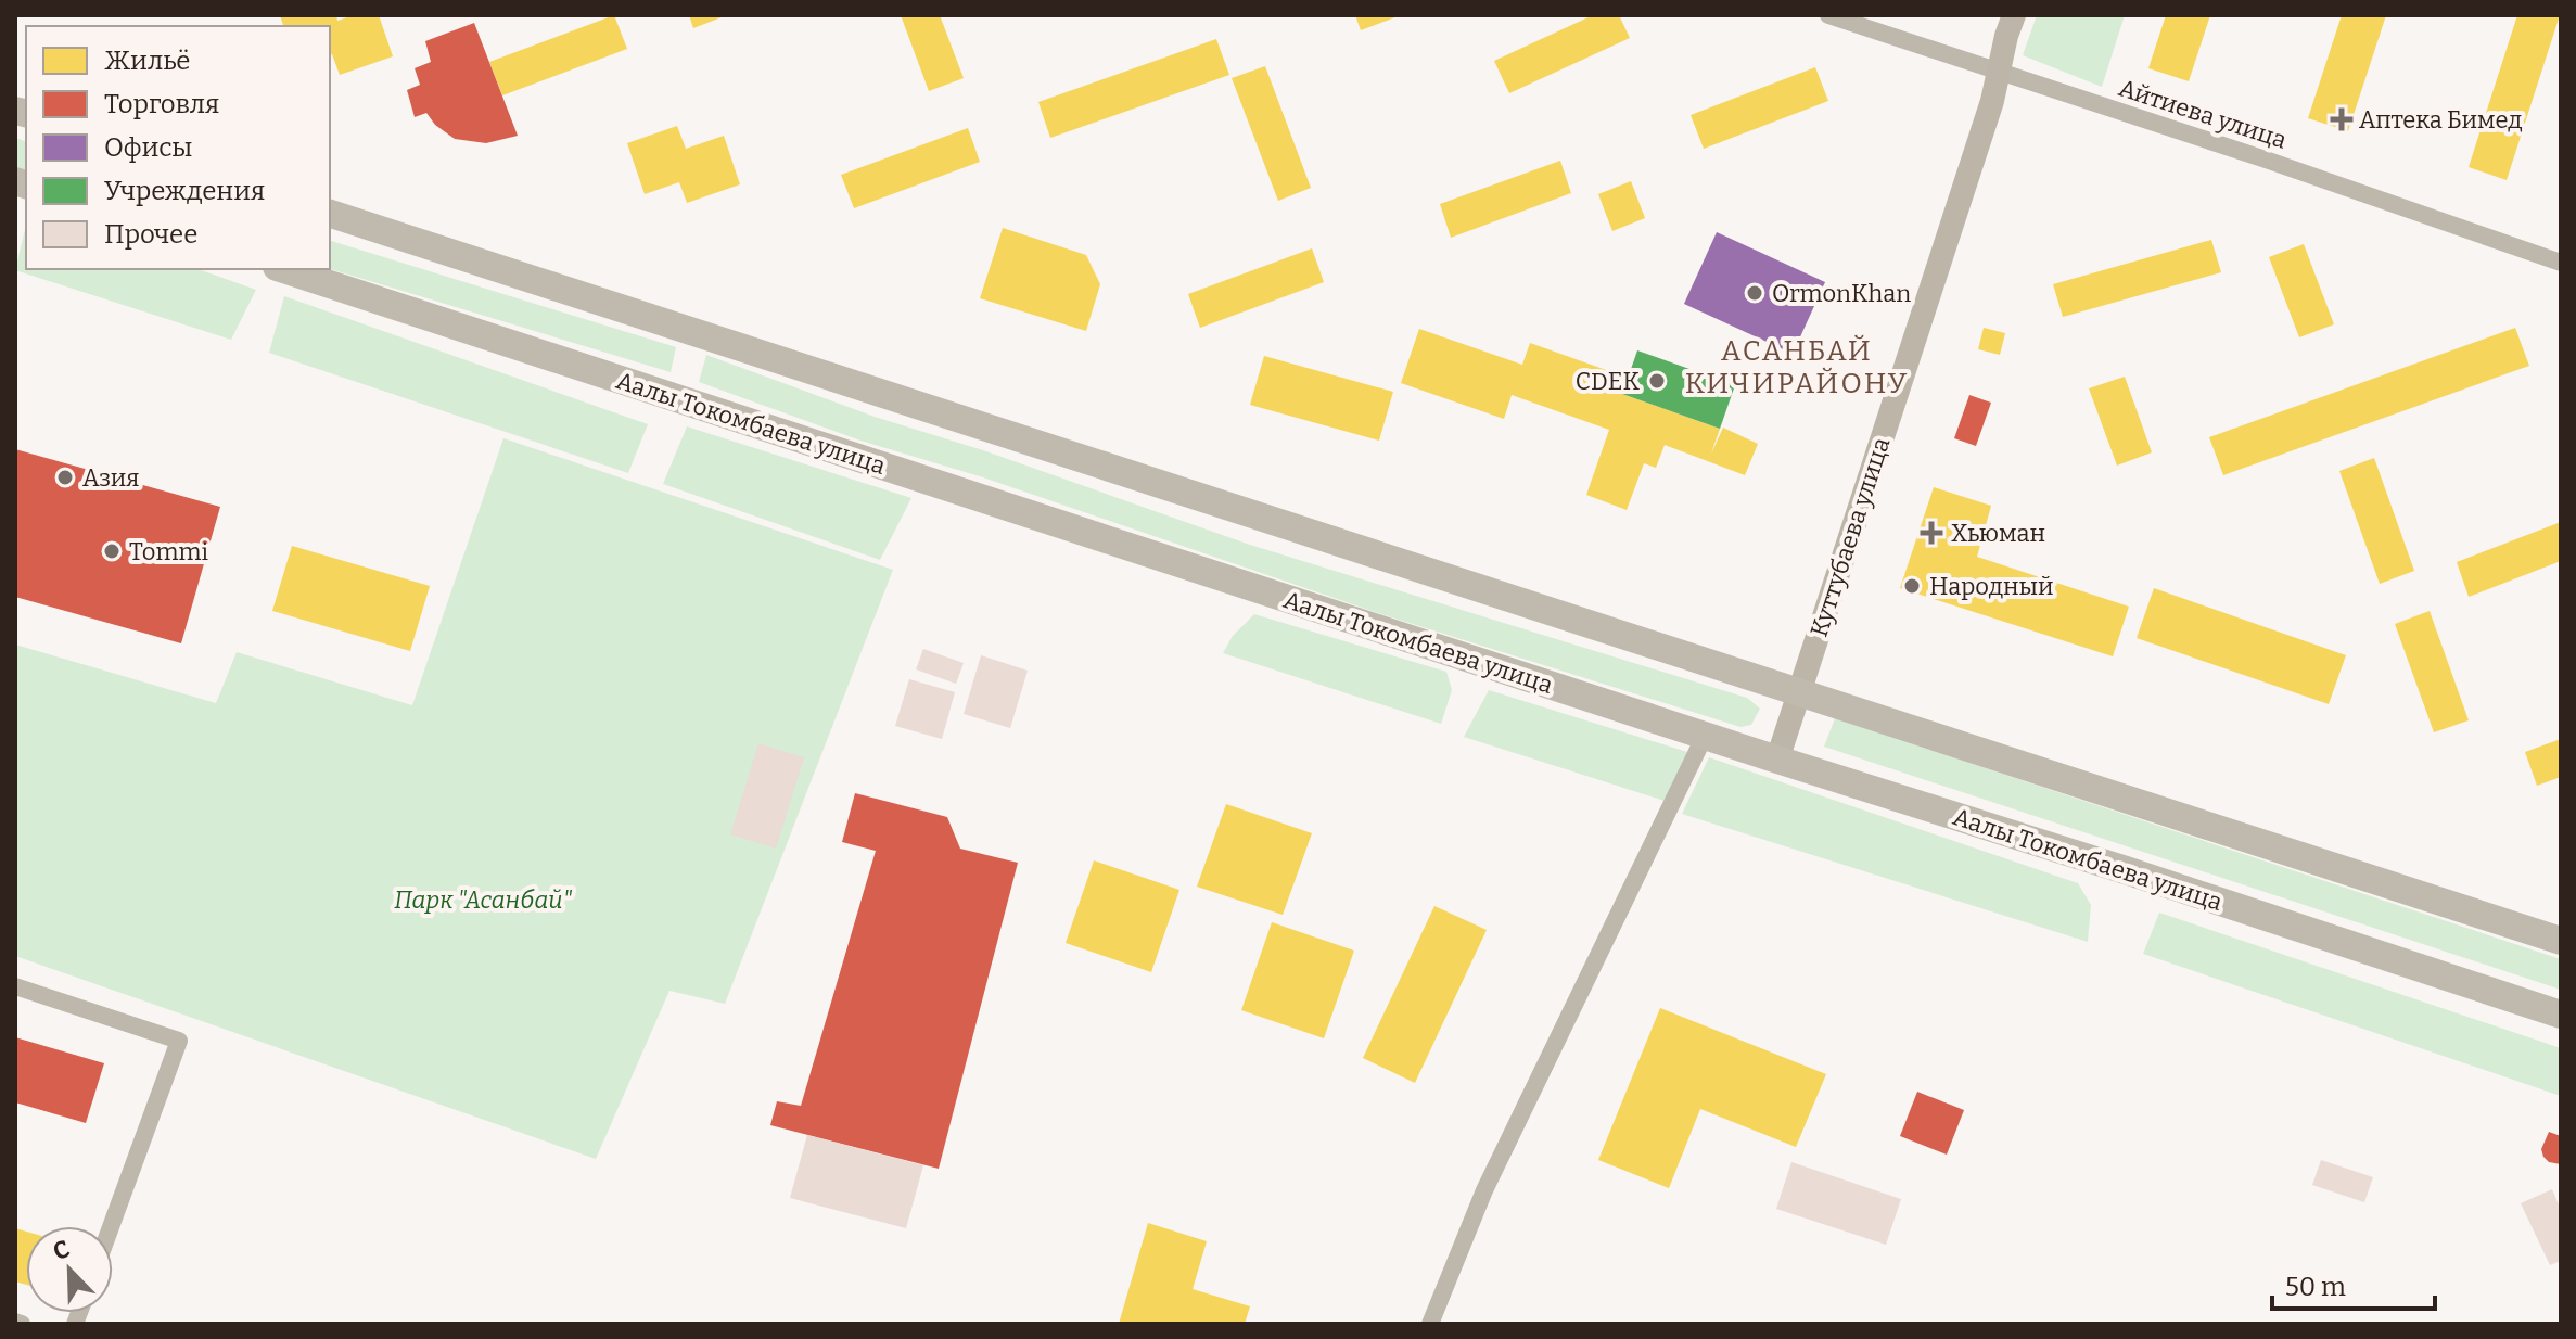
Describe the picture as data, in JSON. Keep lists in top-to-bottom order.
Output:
{
  "streets": {
    "main road": ["Аалы Токомбаева улица", "Куттубаева улица"],
    "street": ["Айтиева улица"]
  },
  "crossings": [
    ["Айтиева улица", "Куттубаева улица"],
    ["Аалы Токомбаева улица", "Куттубаева улица"]
  ],
  "districts": ["АСАНБАЙ КИЧИРАЙОНУ"],
  "parks": ["Парк \"Асанбай\""],
  "places": {
    "health": ["Аптека Бимед", "Хьюман"],
    "other": [
      "OrmonKhan",
      "CDEK",
      "Азия",
      "Tommi",
      "Народный"
    ]
  },
  "legend": [
    "Жильё",
    "Торговля",
    "Офисы",
    "Учреждения",
    "Прочее"
  ],
  "scale_bar": "50 m",
  "north": "top left"
}
